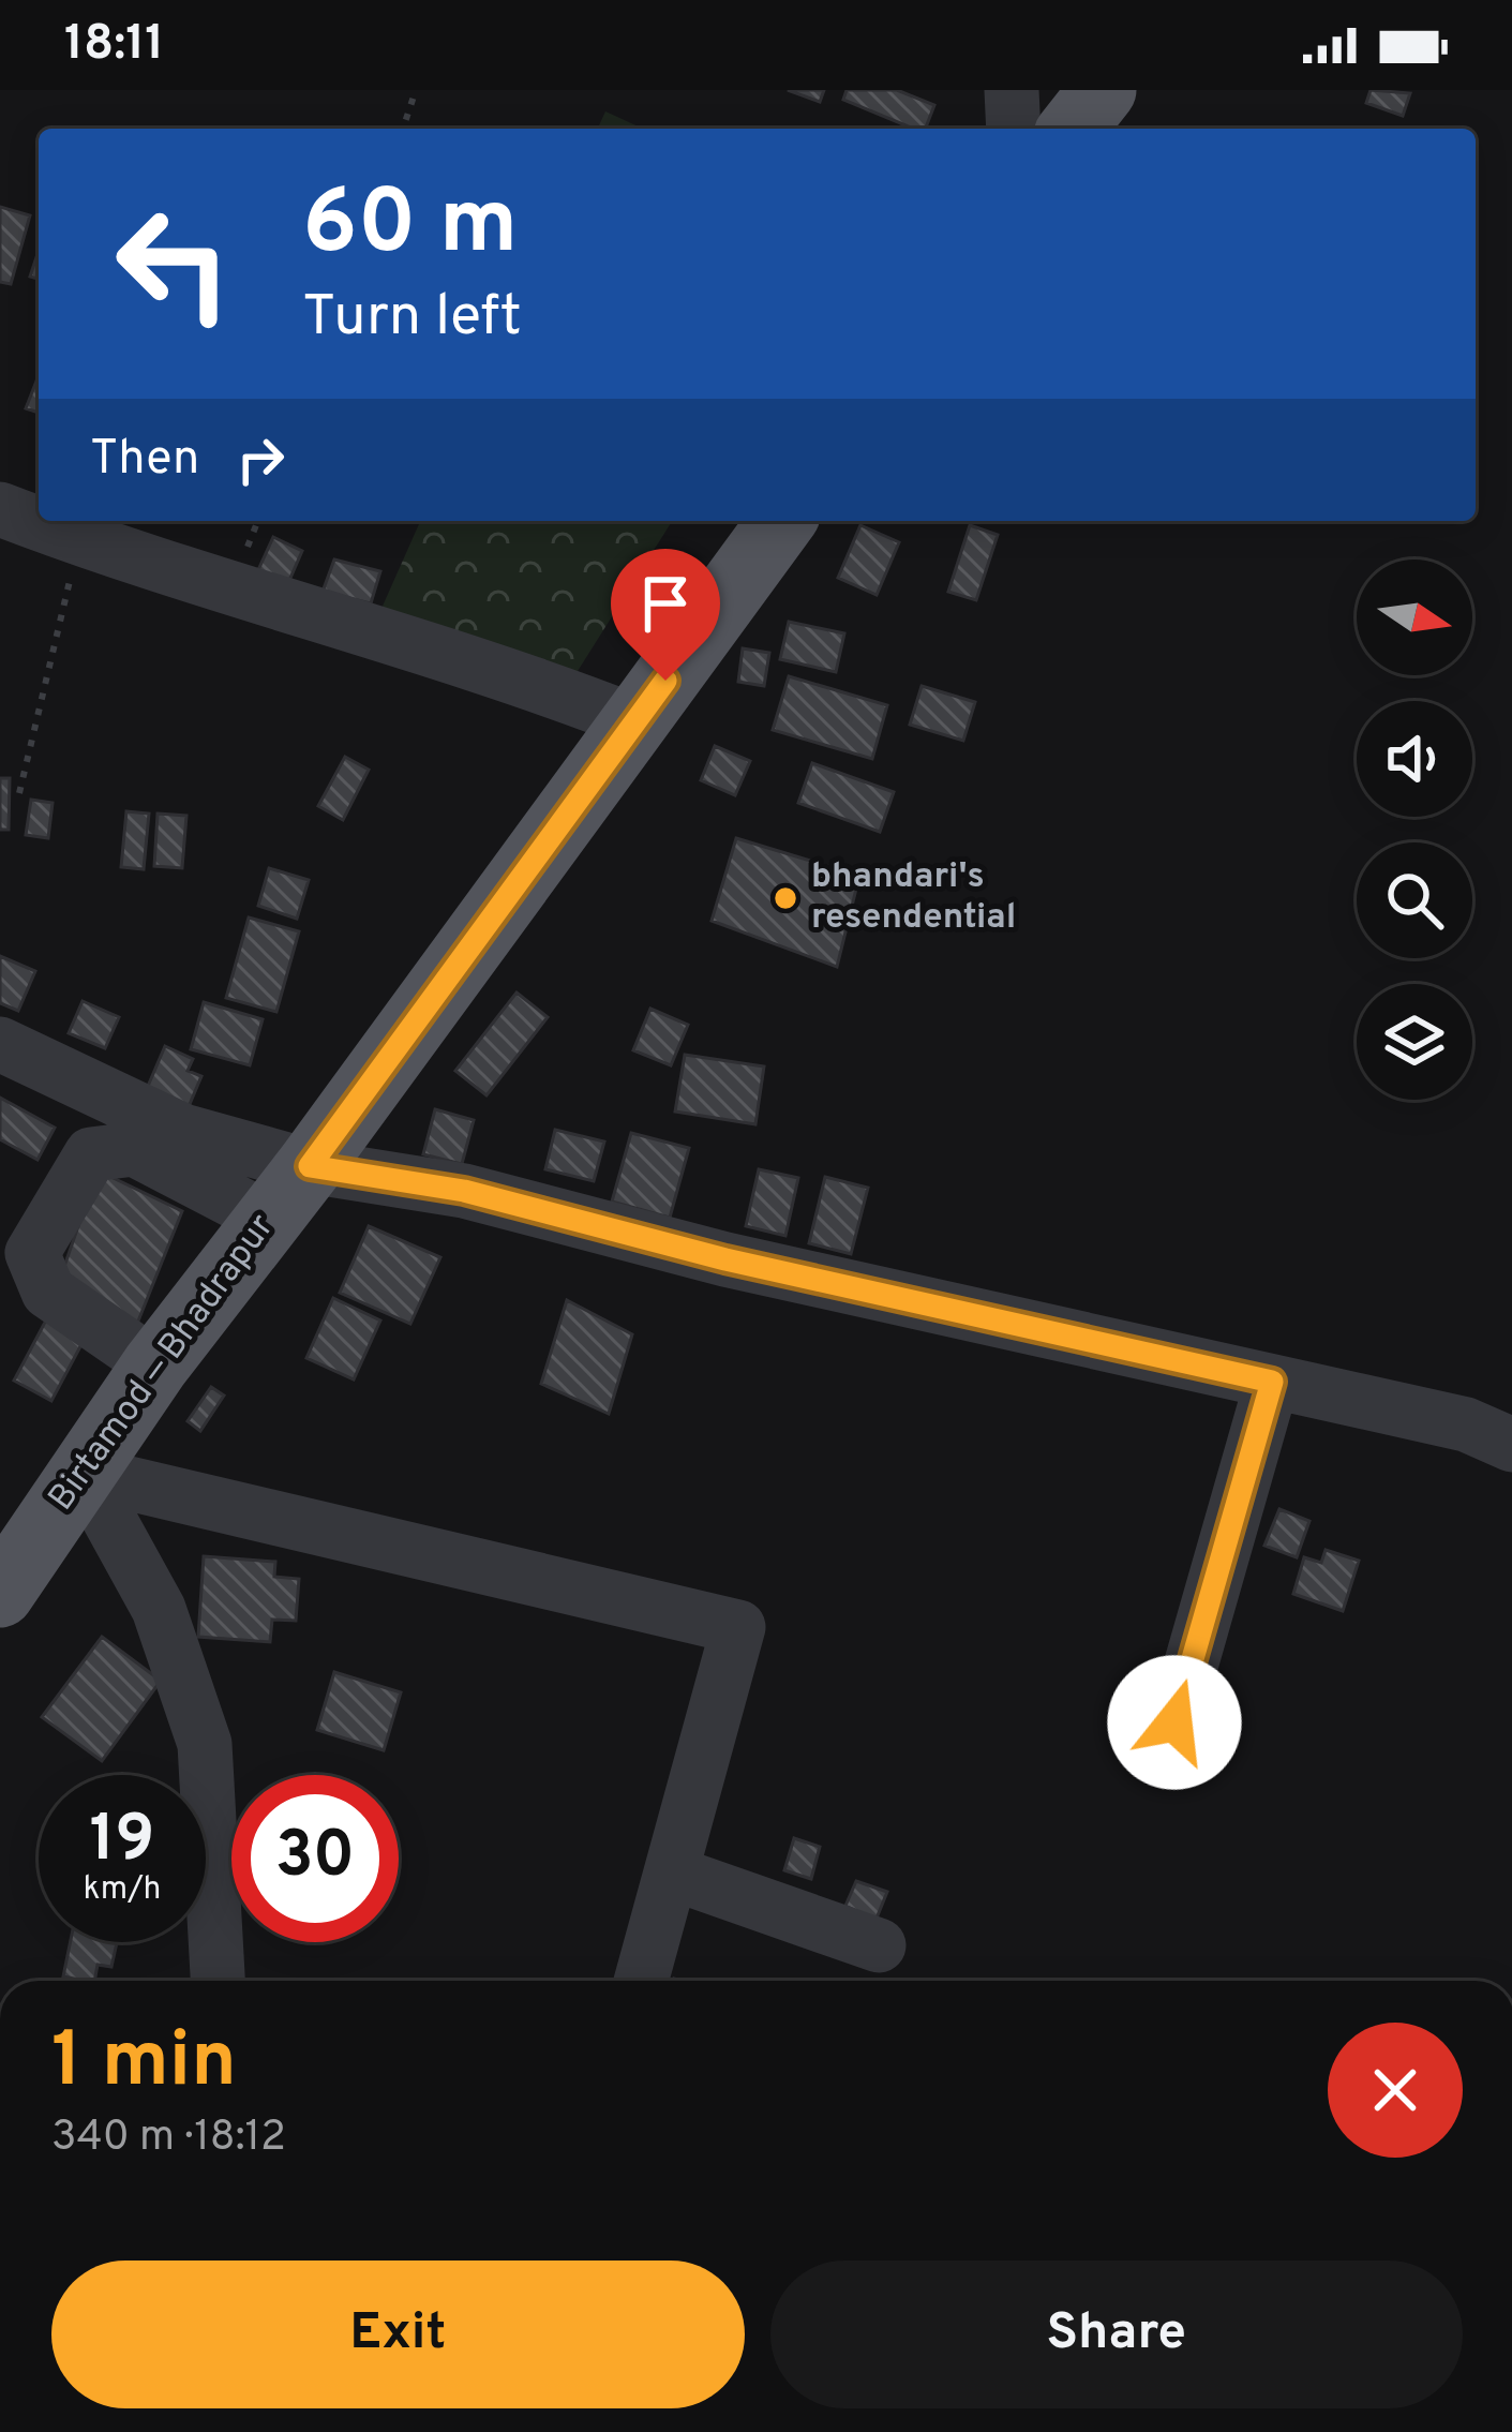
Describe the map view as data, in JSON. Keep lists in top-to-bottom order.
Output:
{
  "streets": {
    "main road": ["Birtamod — Bhadrapur"]
  },
  "places": ["bhandari's resendential"],
  "north": "right",
  "page": {
    "status": "18:11",
    "turn": ["60 m", "Turn left"],
    "then": "Then",
    "speed": "19 km/h",
    "limit": "30",
    "heading": ["1 min", "340 m · 18:12"],
    "buttons": ["Exit", "Share"]
  }
}
